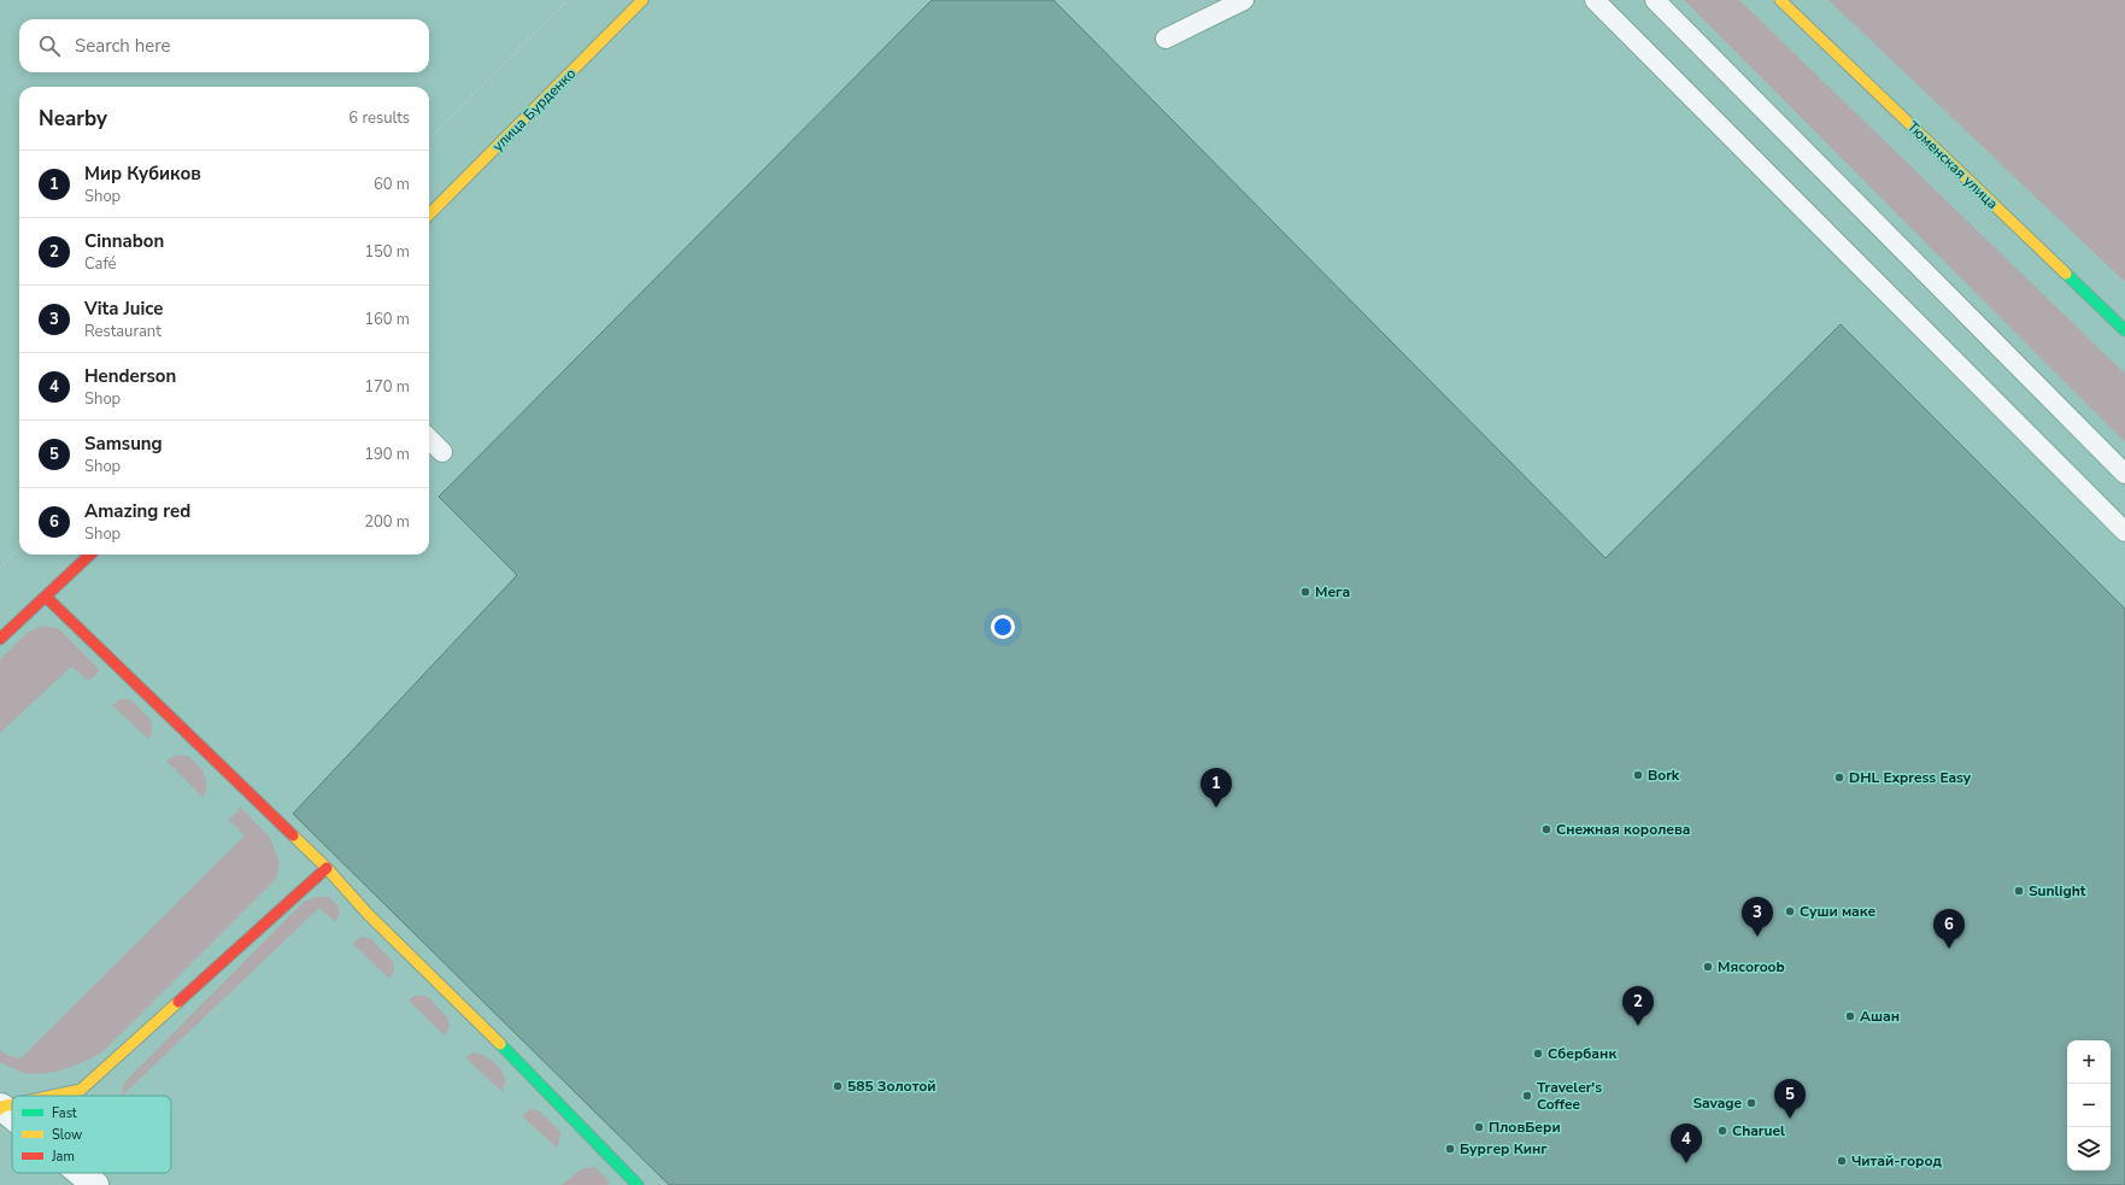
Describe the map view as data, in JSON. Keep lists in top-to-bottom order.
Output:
{
  "streets": {
    "street": ["улица Бурденко", "Тюменская улица"]
  },
  "places": [
    "Мега",
    "Bork",
    "DHL Express Easy",
    "Снежная королева",
    "Sunlight",
    "Суши маке",
    "Мясоroob",
    "Ашан",
    "Сбербанк",
    "585 Золотой",
    "Traveler's Coffee",
    "Savage",
    "ПловБери",
    "Charuel",
    "Бургер Кинг",
    "Читай-город"
  ],
  "legend": ["Fast", "Slow", "Jam"],
  "page": {
    "search": "Search here",
    "heading": ["Nearby", "6 results"],
    "list": [
      {
        "mark": "1",
        "name": "Мир Кубиков",
        "note": "Shop",
        "value": "60 m"
      },
      {
        "mark": "2",
        "name": "Cinnabon",
        "note": "Café",
        "value": "150 m"
      },
      {
        "mark": "3",
        "name": "Vita Juice",
        "note": "Restaurant",
        "value": "160 m"
      },
      {
        "mark": "4",
        "name": "Henderson",
        "note": "Shop",
        "value": "170 m"
      },
      {
        "mark": "5",
        "name": "Samsung",
        "note": "Shop",
        "value": "190 m"
      },
      {
        "mark": "6",
        "name": "Amazing red",
        "note": "Shop",
        "value": "200 m"
      }
    ],
    "pins": [
      "1",
      "3",
      "6",
      "2",
      "5",
      "4"
    ],
    "map_buttons": ["+", "−"]
  }
}
